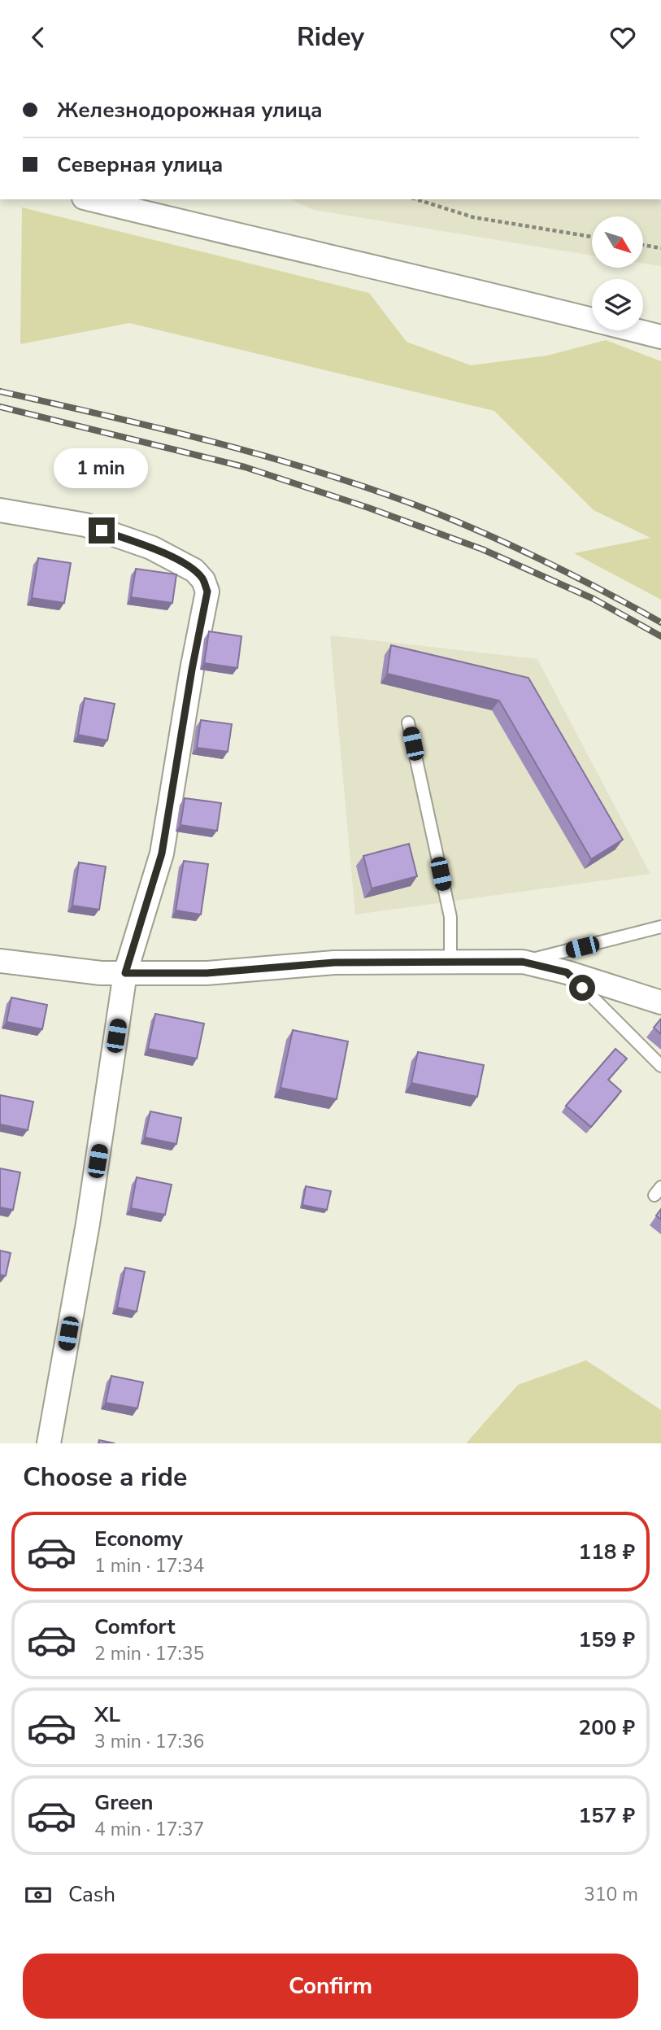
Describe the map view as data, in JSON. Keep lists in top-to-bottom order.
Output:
{
  "north": "bottom right",
  "page": {
    "header": "Ridey",
    "banner": ["Железнодорожная улица", "Северная улица"],
    "bubble": "1 min",
    "heading": "Choose a ride",
    "list": [
      {
        "name": "Economy",
        "note": "1 min · 17:34",
        "value": "118 ₽"
      },
      {
        "name": "Comfort",
        "note": "2 min · 17:35",
        "value": "159 ₽"
      },
      {
        "name": "XL",
        "note": "3 min · 17:36",
        "value": "200 ₽"
      },
      {
        "name": "Green",
        "note": "4 min · 17:37",
        "value": "157 ₽"
      }
    ],
    "pay": ["Cash", "310 m"],
    "buttons": "Confirm"
  }
}
